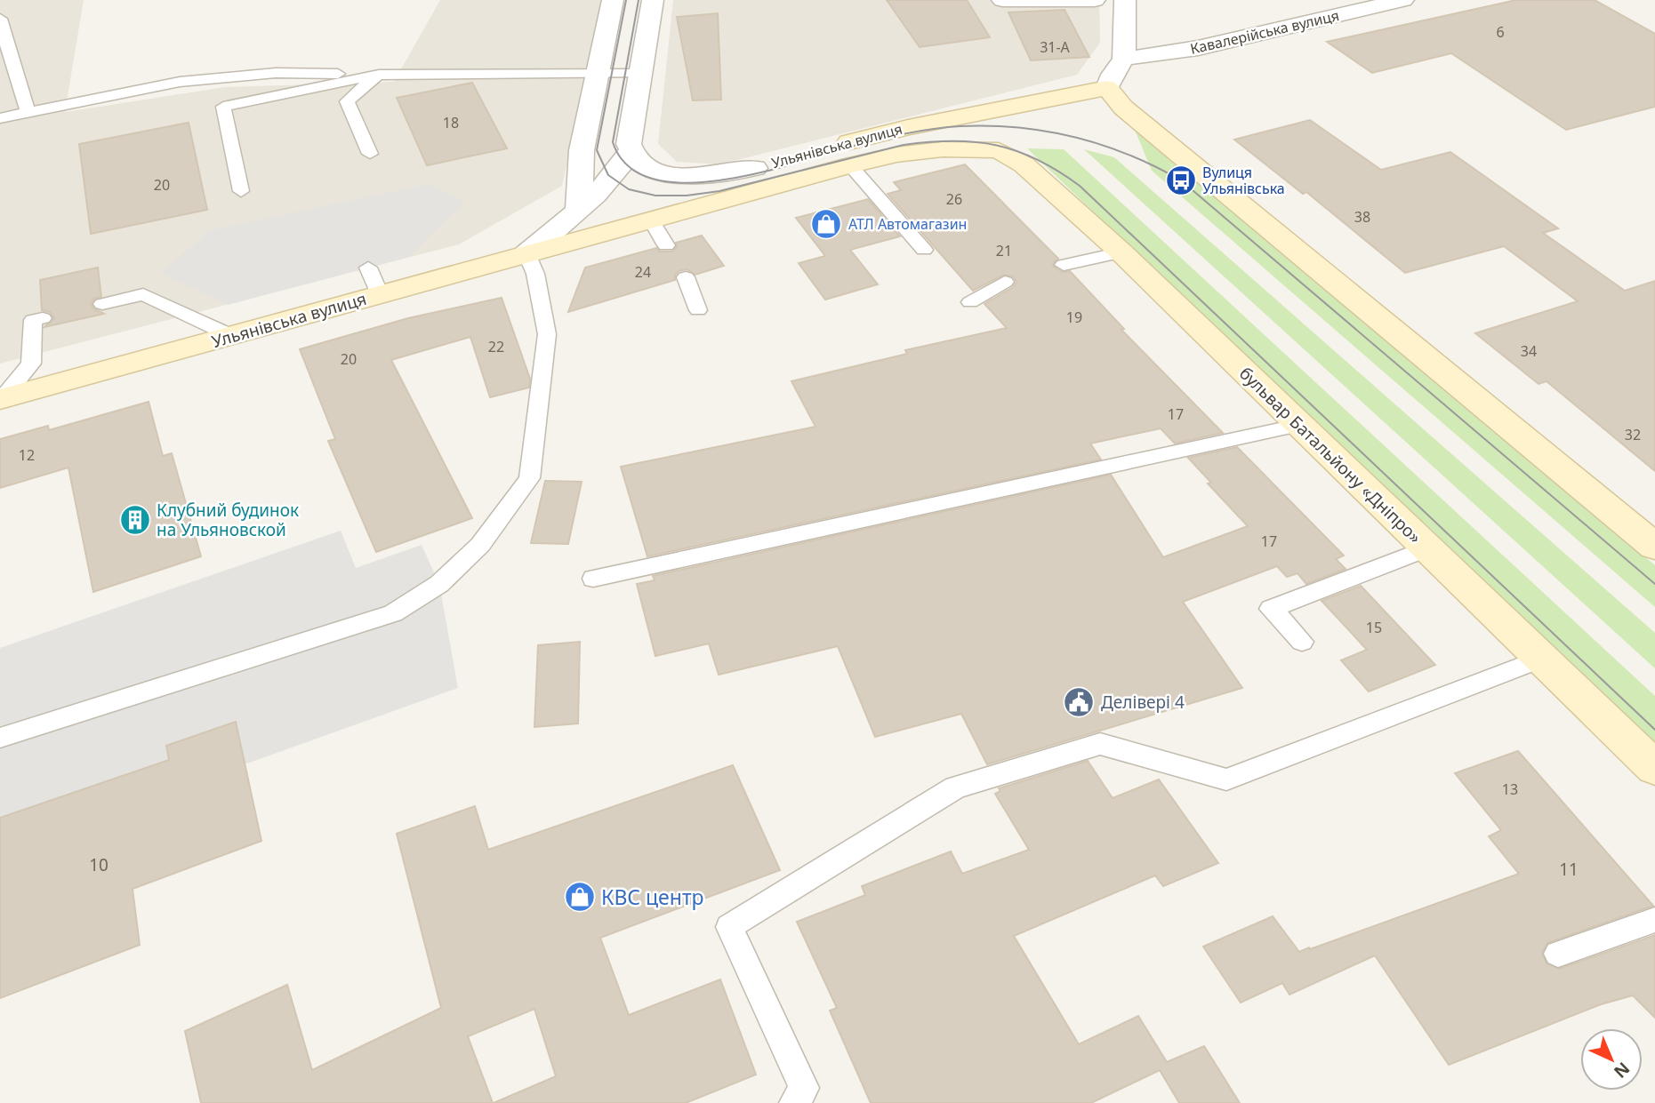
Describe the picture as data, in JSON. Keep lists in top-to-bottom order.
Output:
{
  "streets": {
    "street": ["Кавалерійська вулиця", "Ульянівська вулиця", "бульвар Батальйону «Дніпро»"]
  },
  "crossings": [
    ["Ульянівська вулиця", "бульвар Батальйону «Дніпро»"]
  ],
  "places": {
    "bus stop": ["Вулиця Ульянівська"],
    "shop": ["АТЛ Автомагазин", "КВС центр"],
    "building": ["Клубний будинок на Ульяновской"],
    "public building": ["Делівері 4"]
  },
  "house_numbers": [
    "6",
    "31-А",
    "18",
    "20",
    "26",
    "38",
    "21",
    "24",
    "19",
    "22",
    "34",
    "20",
    "17",
    "32",
    "12",
    "17",
    "15",
    "13",
    "10",
    "11"
  ],
  "north": "bottom right"
}
